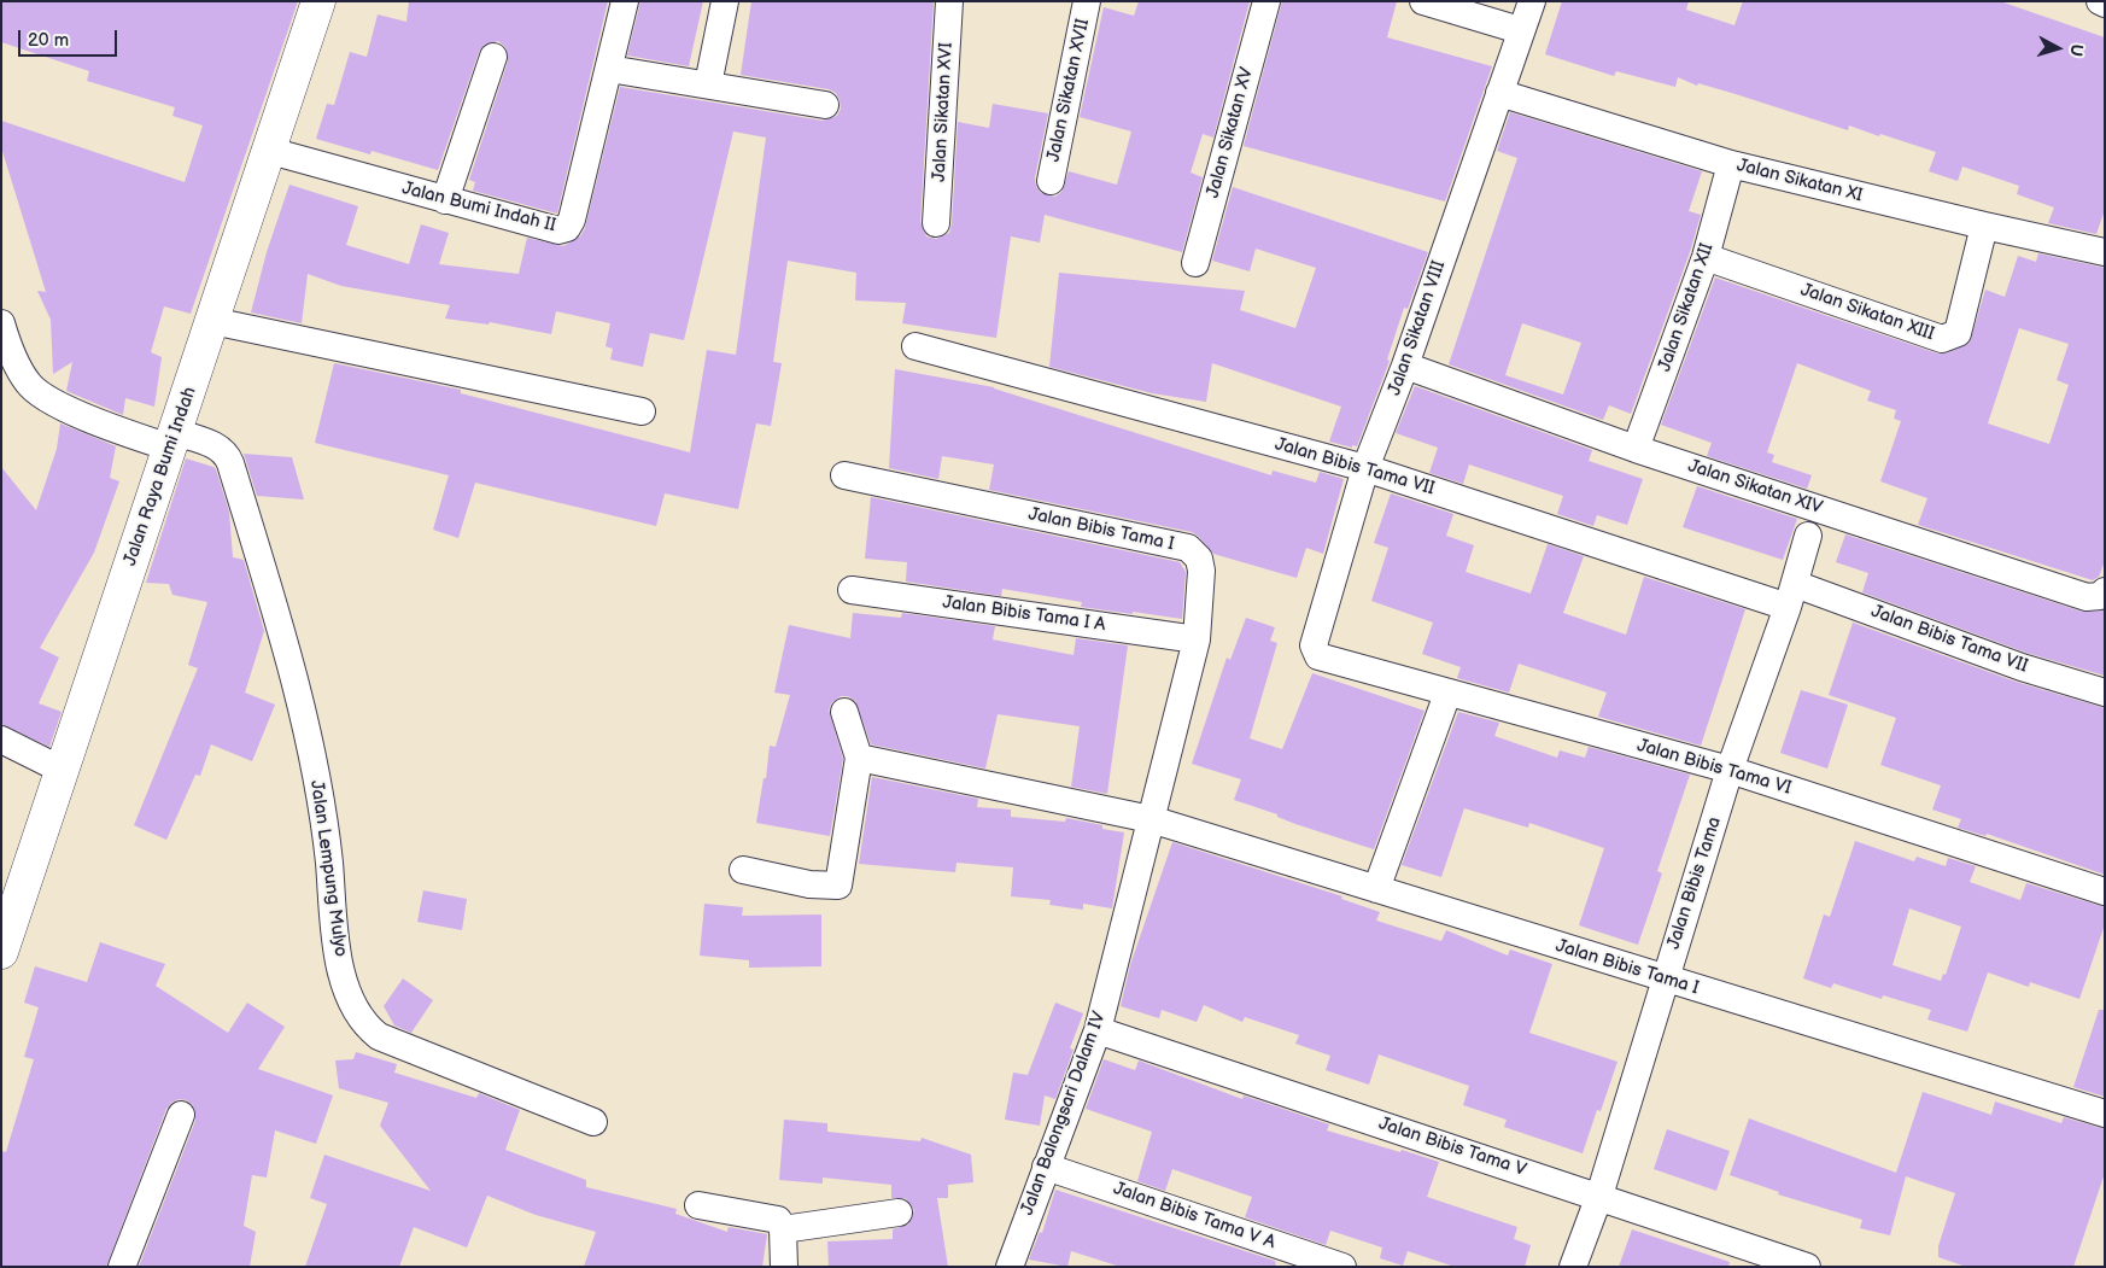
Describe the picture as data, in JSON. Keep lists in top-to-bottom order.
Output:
{
  "streets": {
    "street": [
      "Jalan Sikatan XVII",
      "Jalan Sikatan XVI",
      "Jalan Sikatan XV",
      "Jalan Sikatan XI",
      "Jalan Bumi Indah II",
      "Jalan Sikatan XII",
      "Jalan Sikatan XIII",
      "Jalan Sikatan VIII",
      "Jalan Bibis Tama VII",
      "Jalan Raya Bumi Indah",
      "Jalan Sikatan XIV",
      "Jalan Bibis Tama I",
      "Jalan Bibis Tama I A",
      "Jalan Bibis Tama VI",
      "Jalan Lempung Mulyo",
      "Jalan Bibis Tama",
      "Jalan Balongsari Dalam IV",
      "Jalan Bibis Tama V",
      "Jalan Bibis Tama V A"
    ]
  },
  "crossings": [
    ["Jalan Sikatan XI", "Jalan Sikatan XII"],
    ["Jalan Sikatan XI", "Jalan Sikatan XIII"],
    ["Jalan Sikatan XI", "Jalan Sikatan VIII"],
    ["Jalan Bumi Indah II", "Jalan Raya Bumi Indah"],
    ["Jalan Sikatan XII", "Jalan Sikatan XIII"],
    ["Jalan Sikatan XII", "Jalan Sikatan XIV"],
    ["Jalan Sikatan VIII", "Jalan Bibis Tama VII"],
    ["Jalan Sikatan VIII", "Jalan Sikatan XIV"],
    ["Jalan Sikatan VIII", "Jalan Bibis Tama VI"],
    ["Jalan Bibis Tama VII", "Jalan Bibis Tama"],
    ["Jalan Raya Bumi Indah", "Jalan Lempung Mulyo"],
    ["Jalan Bibis Tama I", "Jalan Bibis Tama I A"],
    ["Jalan Bibis Tama I", "Jalan Bibis Tama"],
    ["Jalan Bibis Tama I", "Jalan Balongsari Dalam IV"],
    ["Jalan Bibis Tama VI", "Jalan Bibis Tama"],
    ["Jalan Bibis Tama", "Jalan Bibis Tama V"],
    ["Jalan Balongsari Dalam IV", "Jalan Bibis Tama V"],
    ["Jalan Balongsari Dalam IV", "Jalan Bibis Tama V A"]
  ],
  "scale_bar": "20 m",
  "north": "right"
}
